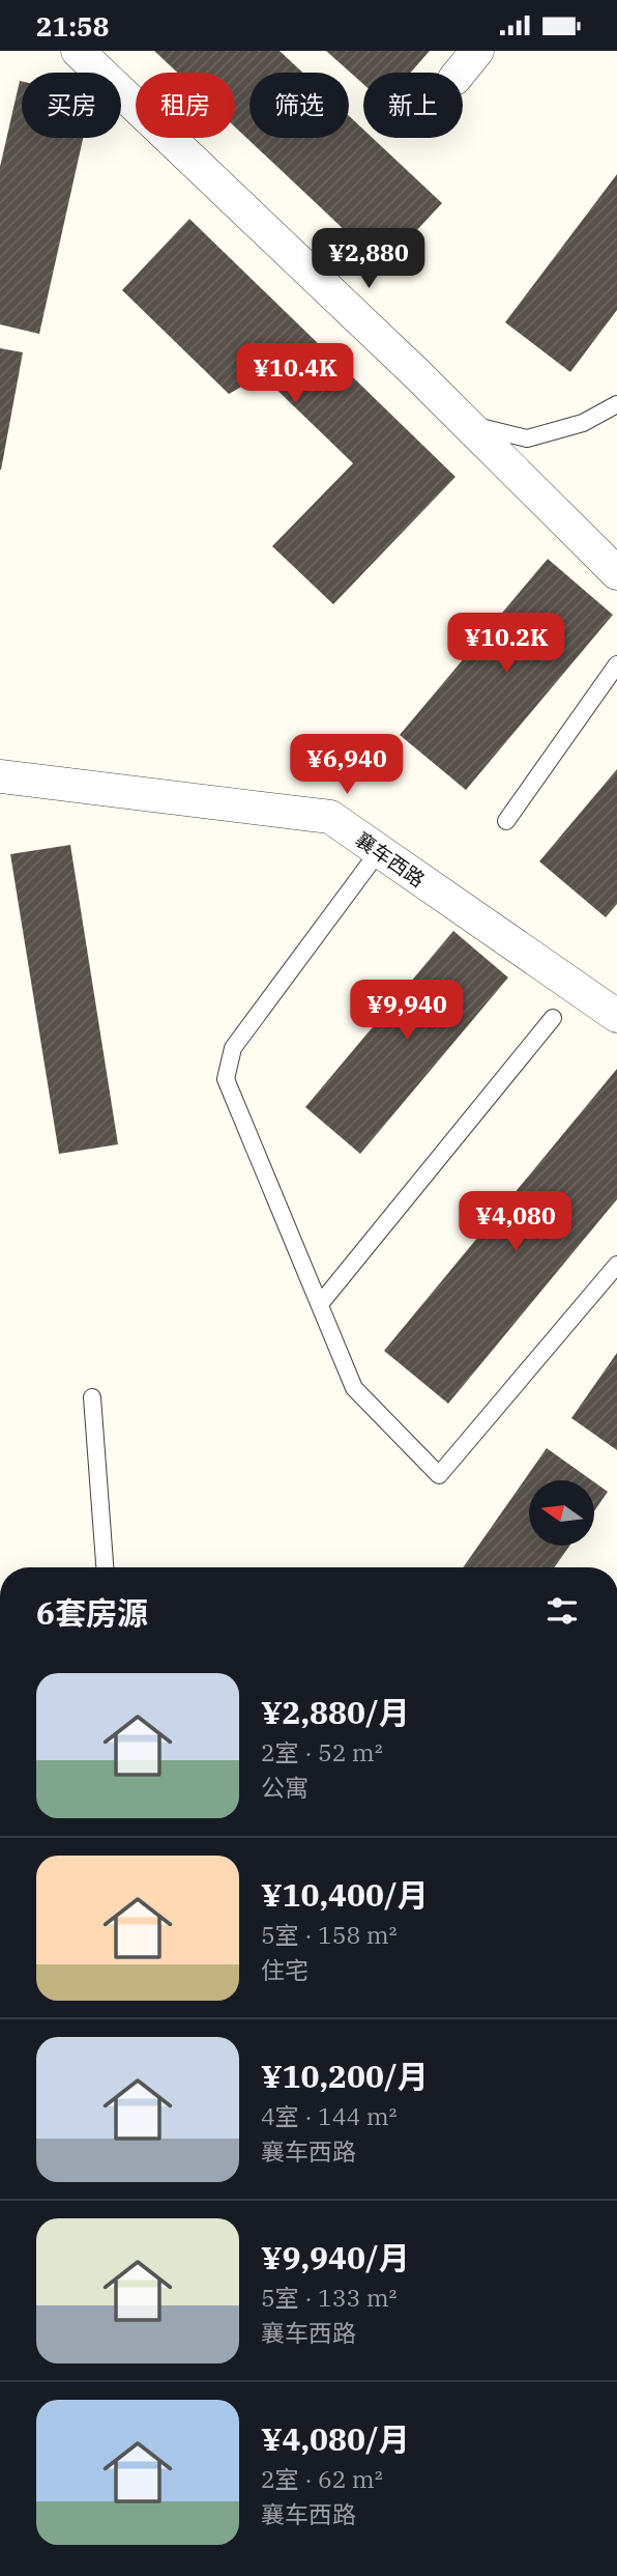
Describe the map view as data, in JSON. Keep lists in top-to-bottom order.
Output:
{
  "streets": {
    "street": ["襄车西路"]
  },
  "north": "left",
  "page": {
    "status": "21:58",
    "chip": [
      "买房",
      "租房",
      "筛选",
      "新上"
    ],
    "price": [
      "¥2,880",
      "¥10.4K",
      "¥10.2K",
      "¥6,940",
      "¥9,940",
      "¥4,080"
    ],
    "heading": "6套房源",
    "list": [
      {
        "name": "¥2,880/月",
        "note": "2室 · 52 m² · 公寓"
      },
      {
        "name": "¥10,400/月",
        "note": "5室 · 158 m² · 住宅"
      },
      {
        "name": "¥10,200/月",
        "note": "4室 · 144 m² · 襄车西路"
      },
      {
        "name": "¥9,940/月",
        "note": "5室 · 133 m² · 襄车西路"
      },
      {
        "name": "¥4,080/月",
        "note": "2室 · 62 m² · 襄车西路"
      }
    ]
  }
}
